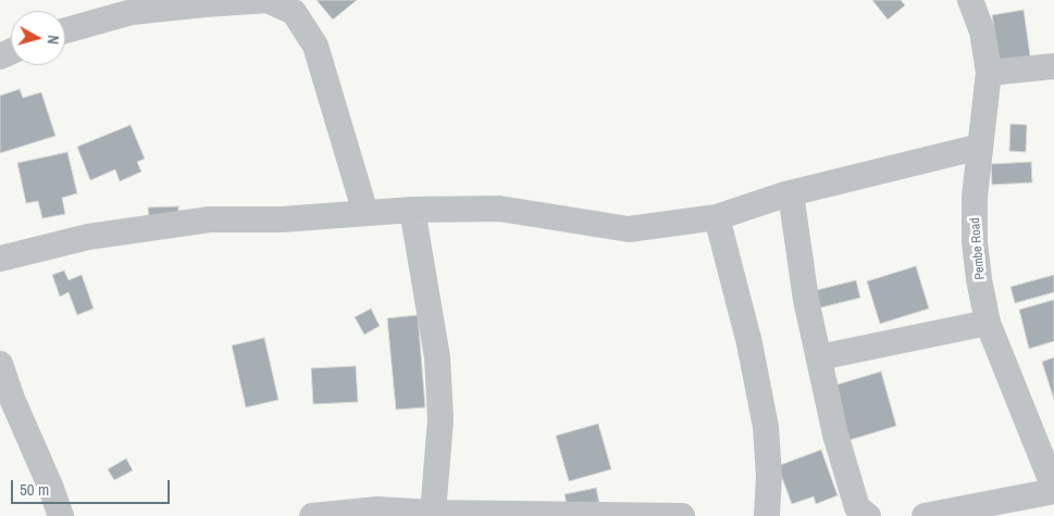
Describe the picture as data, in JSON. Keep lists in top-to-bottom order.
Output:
{
  "streets": {
    "street": ["Pembe Road"]
  },
  "scale_bar": "50 m",
  "north": "right"
}
